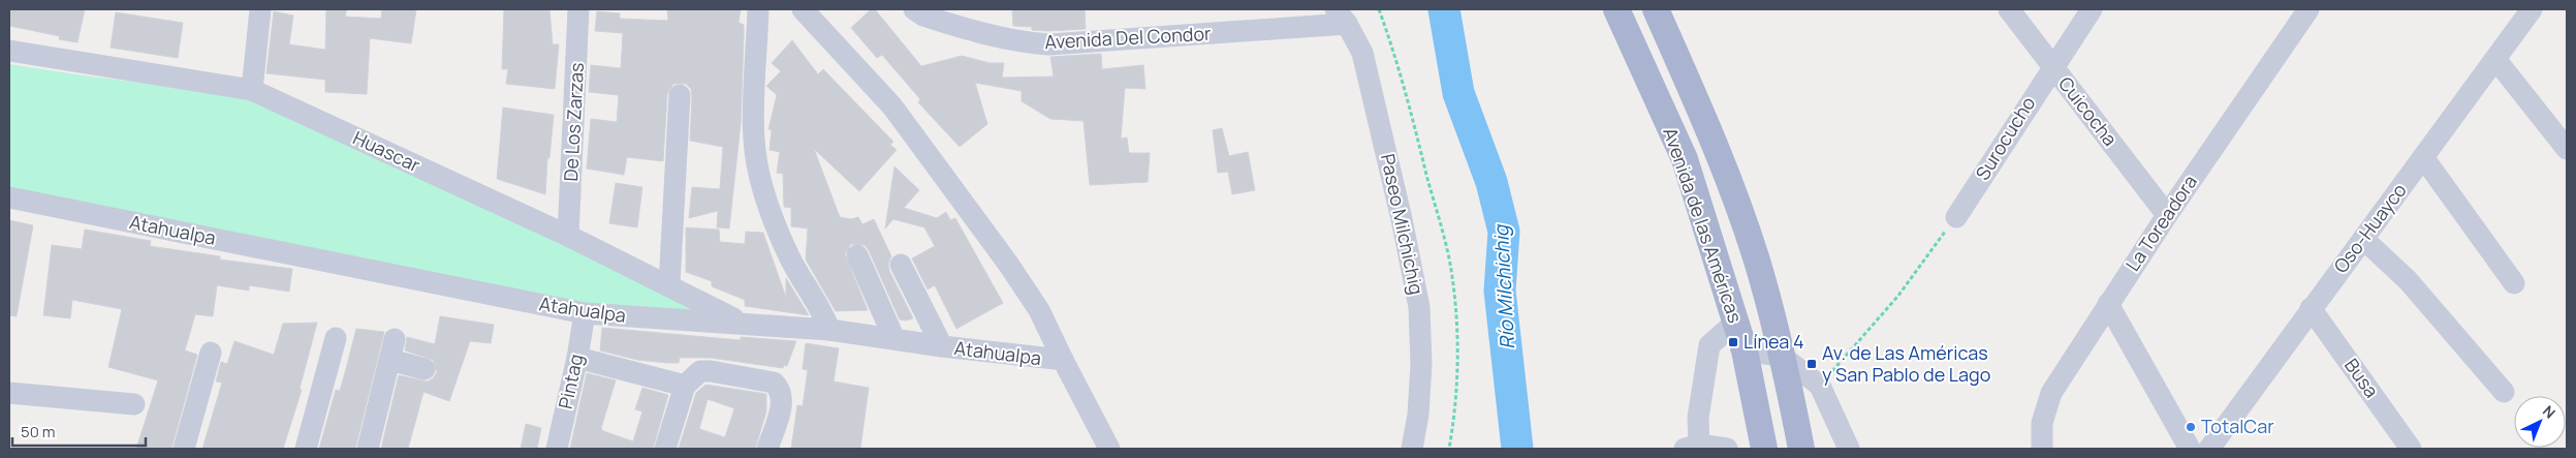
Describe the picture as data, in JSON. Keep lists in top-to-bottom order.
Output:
{
  "streets": {
    "main road": ["Avenida de las Américas"],
    "street": [
      "Avenida Del Condor",
      "Cuicocha",
      "De Los Zarzas",
      "Surocucho",
      "Huascar",
      "La Toreadora",
      "Paseo Milchichig",
      "Oso-Huayco",
      "Atahualpa",
      "Busa",
      "Pintag"
    ]
  },
  "crossings": [
    ["Avenida Del Condor", "Paseo Milchichig"],
    ["Cuicocha", "Surocucho"],
    ["Cuicocha", "La Toreadora"],
    ["De Los Zarzas", "Huascar"],
    ["Huascar", "Atahualpa"],
    ["Oso-Huayco", "Busa"],
    ["Atahualpa", "Pintag"]
  ],
  "water": ["Río Milchichig"],
  "places": {
    "transit": ["Línea 4", "Av. de Las Américas y San Pablo de Lago"],
    "other": ["TotalCar"]
  },
  "scale_bar": "50 m",
  "north": "top right"
}
